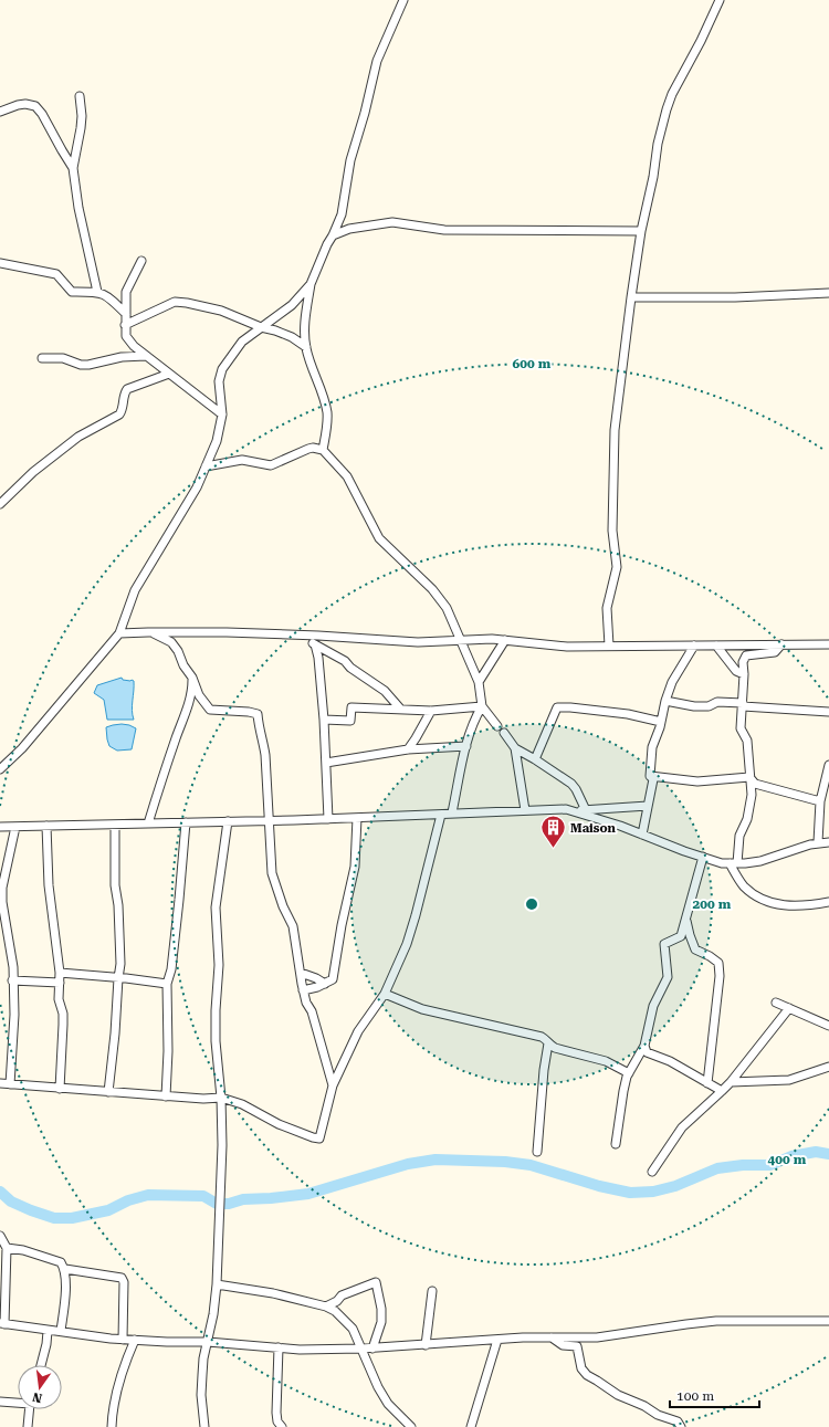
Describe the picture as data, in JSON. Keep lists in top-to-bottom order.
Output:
{
  "places": {
    "building": ["Maison"]
  },
  "scale_bar": "100 m",
  "north": "bottom",
  "rings": ["600 m", "200 m", "400 m"]
}
